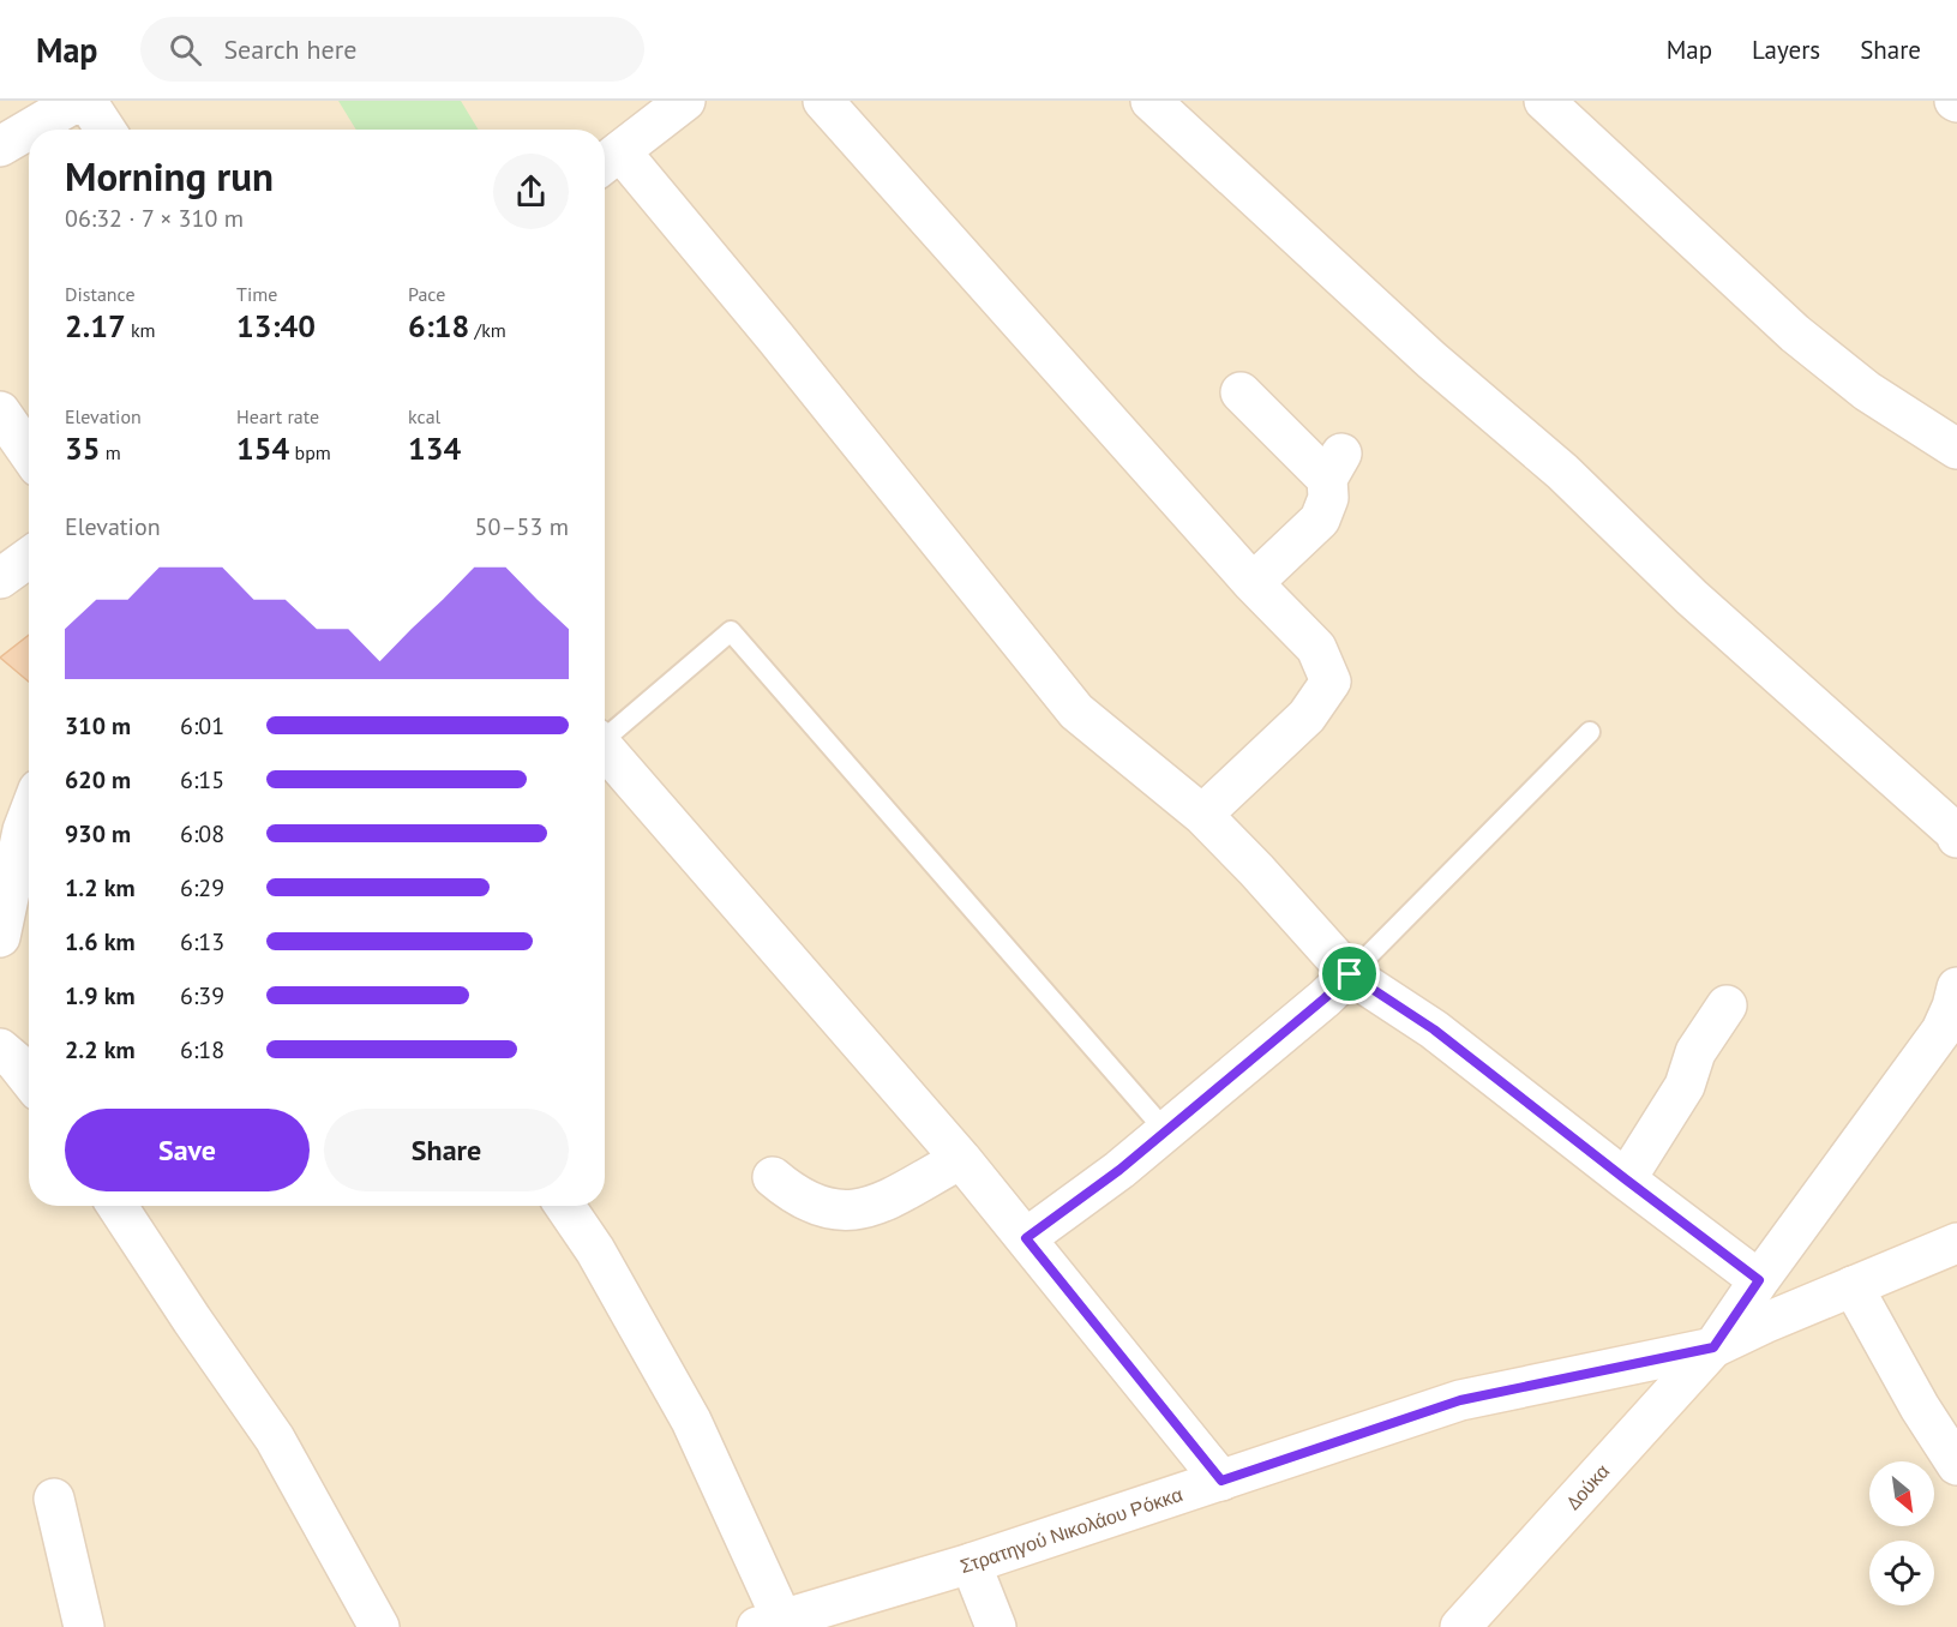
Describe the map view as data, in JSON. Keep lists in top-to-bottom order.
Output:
{
  "streets": {
    "street": ["Δούκα", "Στρατηγού Νικολάου Ρόκκα"]
  },
  "crossings": [
    ["Δούκα", "Στρατηγού Νικολάου Ρόκκα"]
  ],
  "north": "bottom right",
  "page": {
    "header": "Map",
    "search": "Search here",
    "nav": ["Map", "Layers", "Share"],
    "heading": ["Morning run", "06:32 · 7 × 310 m"],
    "stats": [
      ["Distance", "2.17 km"],
      ["Time", "13:40"],
      ["Pace", "6:18 /km"],
      ["Elevation", "35 m"],
      ["Heart rate", "154 bpm"],
      ["kcal", "134"]
    ],
    "chart": ["Elevation", "50–53 m"],
    "list": [
      {
        "name": "310 m",
        "note": "6:01"
      },
      {
        "name": "620 m",
        "note": "6:15"
      },
      {
        "name": "930 m",
        "note": "6:08"
      },
      {
        "name": "1.2 km",
        "note": "6:29"
      },
      {
        "name": "1.6 km",
        "note": "6:13"
      },
      {
        "name": "1.9 km",
        "note": "6:39"
      },
      {
        "name": "2.2 km",
        "note": "6:18"
      }
    ],
    "buttons": ["Save", "Share"]
  }
}
